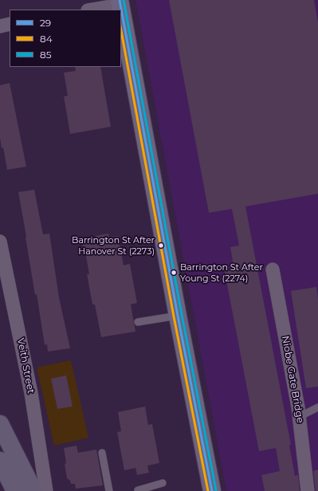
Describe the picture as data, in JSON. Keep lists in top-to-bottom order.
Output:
{
  "streets": {
    "street": ["Veith Street", "Niobe Gate Bridge"]
  },
  "places": ["Barrington St After Hanover St (2273)", "Barrington St After Young St (2274)"],
  "lines": ["transit line 29", "transit line 85", "transit line 84"],
  "legend": ["29", "84", "85"]
}
